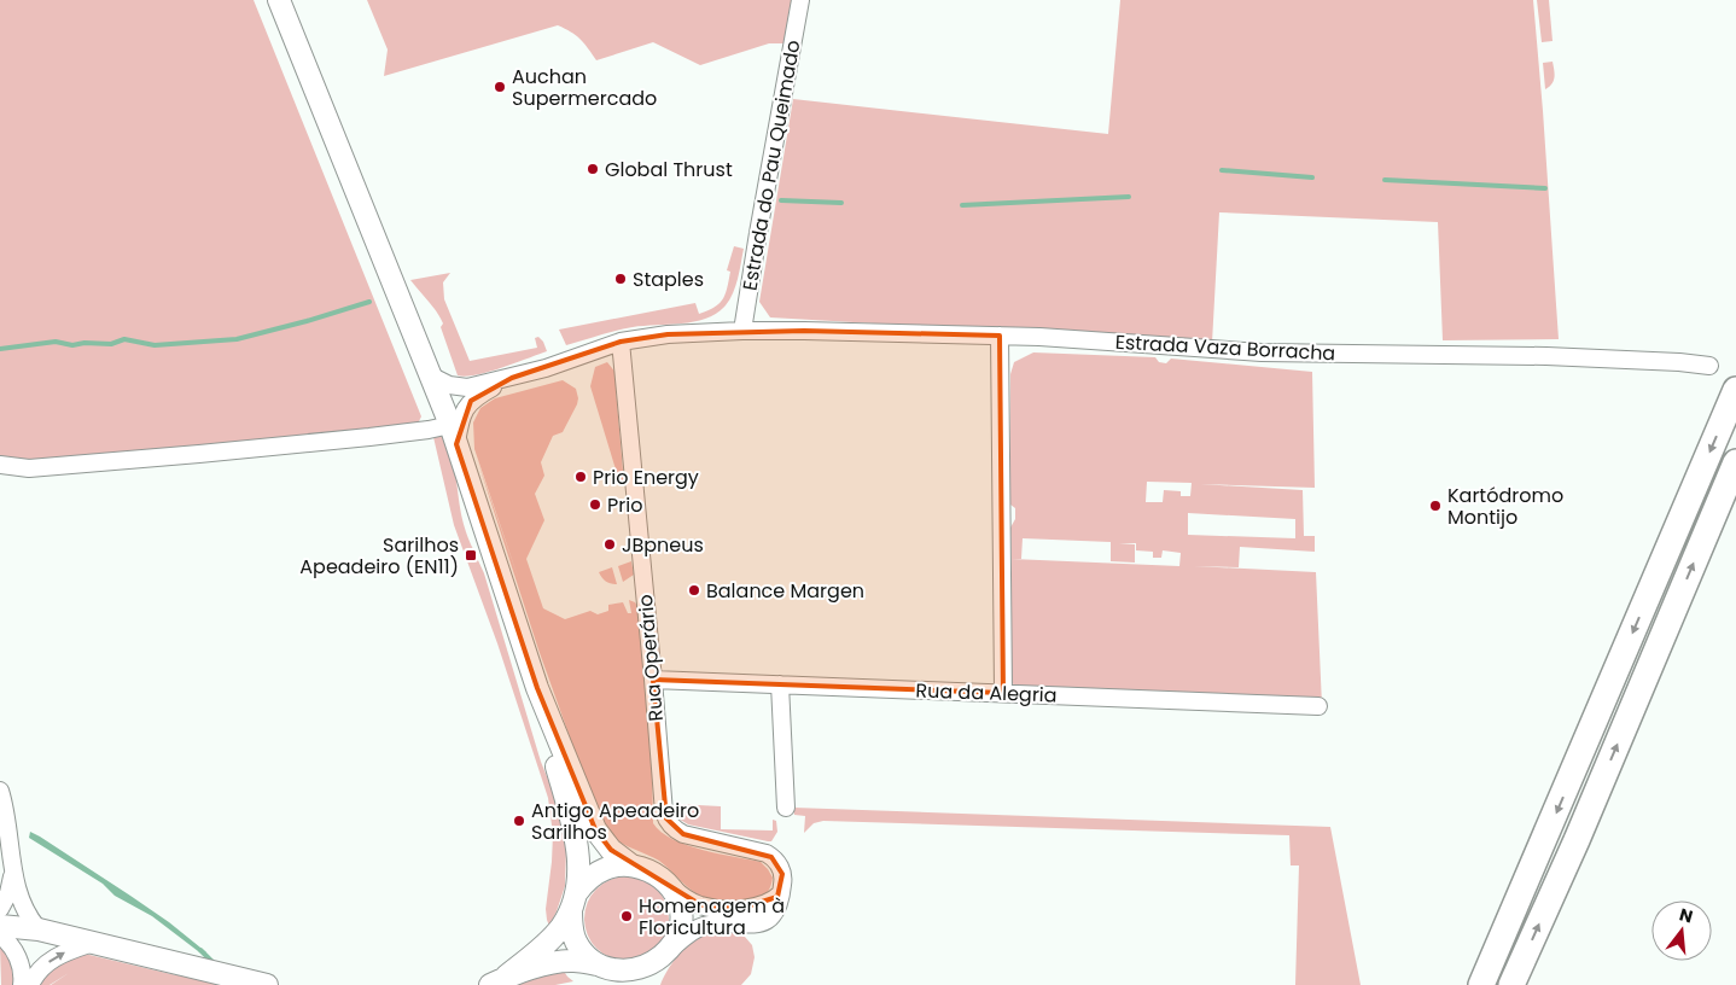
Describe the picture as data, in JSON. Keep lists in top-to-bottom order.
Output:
{
  "streets": {
    "street": [
      "Estrada do Pau Queimado",
      "Estrada Vaza Borracha",
      "Rua Operário",
      "Rua da Alegria"
    ]
  },
  "crossings": [
    ["Estrada do Pau Queimado", "Estrada Vaza Borracha"],
    ["Estrada Vaza Borracha", "Rua Operário"],
    ["Rua Operário", "Rua da Alegria"]
  ],
  "places": {
    "other": [
      "Auchan Supermercado",
      "Global Thrust",
      "Staples",
      "Prio Energy",
      "Prio",
      "Kartódromo Montijo",
      "JBpneus",
      "Balance Margen",
      "Antigo Apeadeiro Sarilhos",
      "Homenagem à Floricultura"
    ],
    "transit": ["Sarilhos Apeadeiro (EN11)"]
  },
  "north": "top"
}
